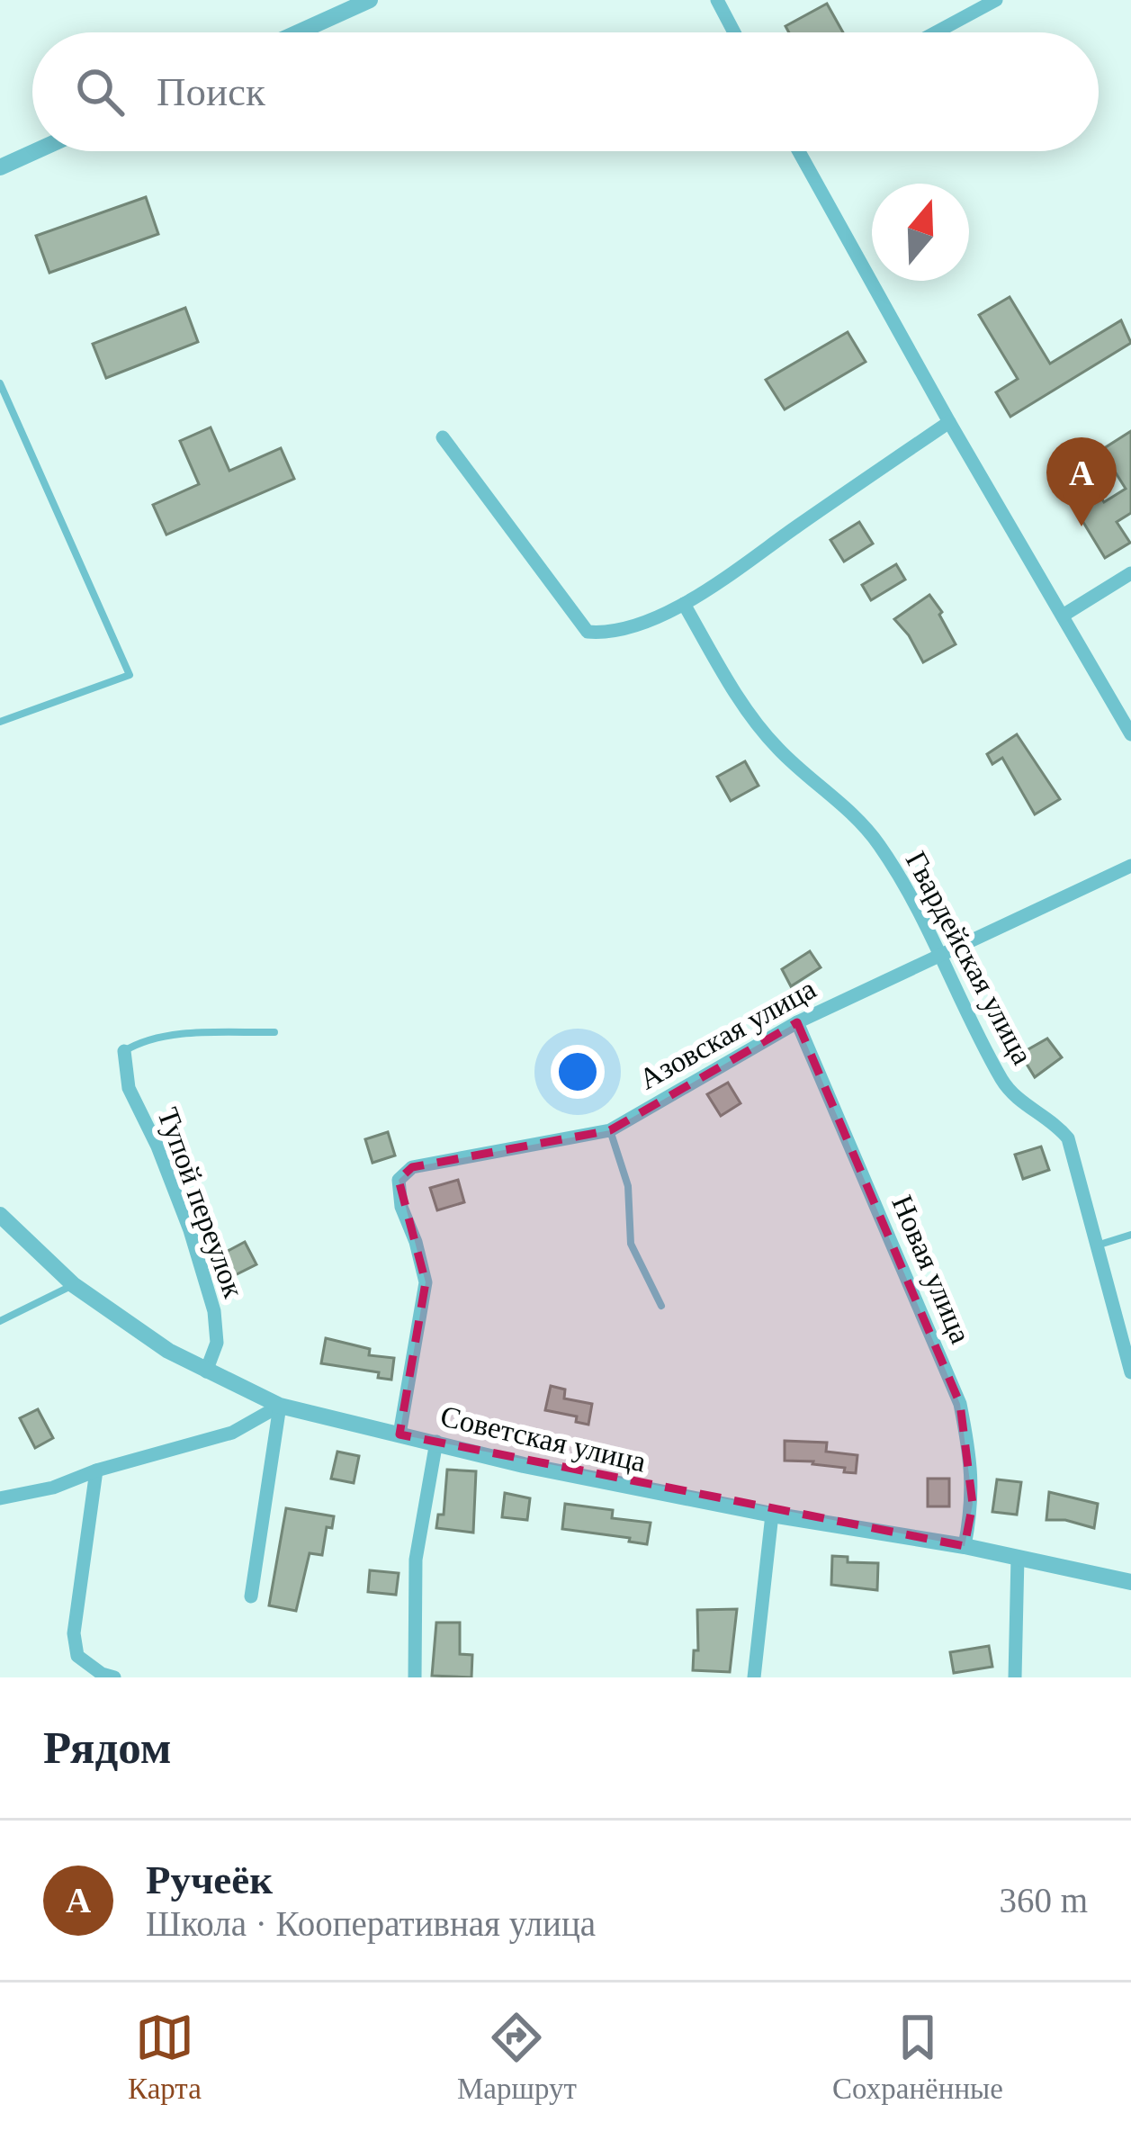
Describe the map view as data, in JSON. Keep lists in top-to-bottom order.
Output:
{
  "streets": {
    "street": [
      "Гвардейская улица",
      "Азовская улица",
      "Тупой переулок",
      "Новая улица",
      "Советская улица"
    ]
  },
  "crossings": [
    ["Гвардейская улица", "Азовская улица"],
    ["Азовская улица", "Новая улица"],
    ["Азовская улица", "Советская улица"],
    ["Тупой переулок", "Советская улица"],
    ["Новая улица", "Советская улица"]
  ],
  "north": "top",
  "page": {
    "search": "Поиск",
    "pins": "A",
    "heading": "Рядом",
    "list": [
      {
        "mark": "A",
        "name": "Ручеёк",
        "note": "Школа · Кооперативная улица",
        "value": "360 m"
      }
    ],
    "nav": ["Карта", "Маршрут", "Сохранённые"]
  }
}
